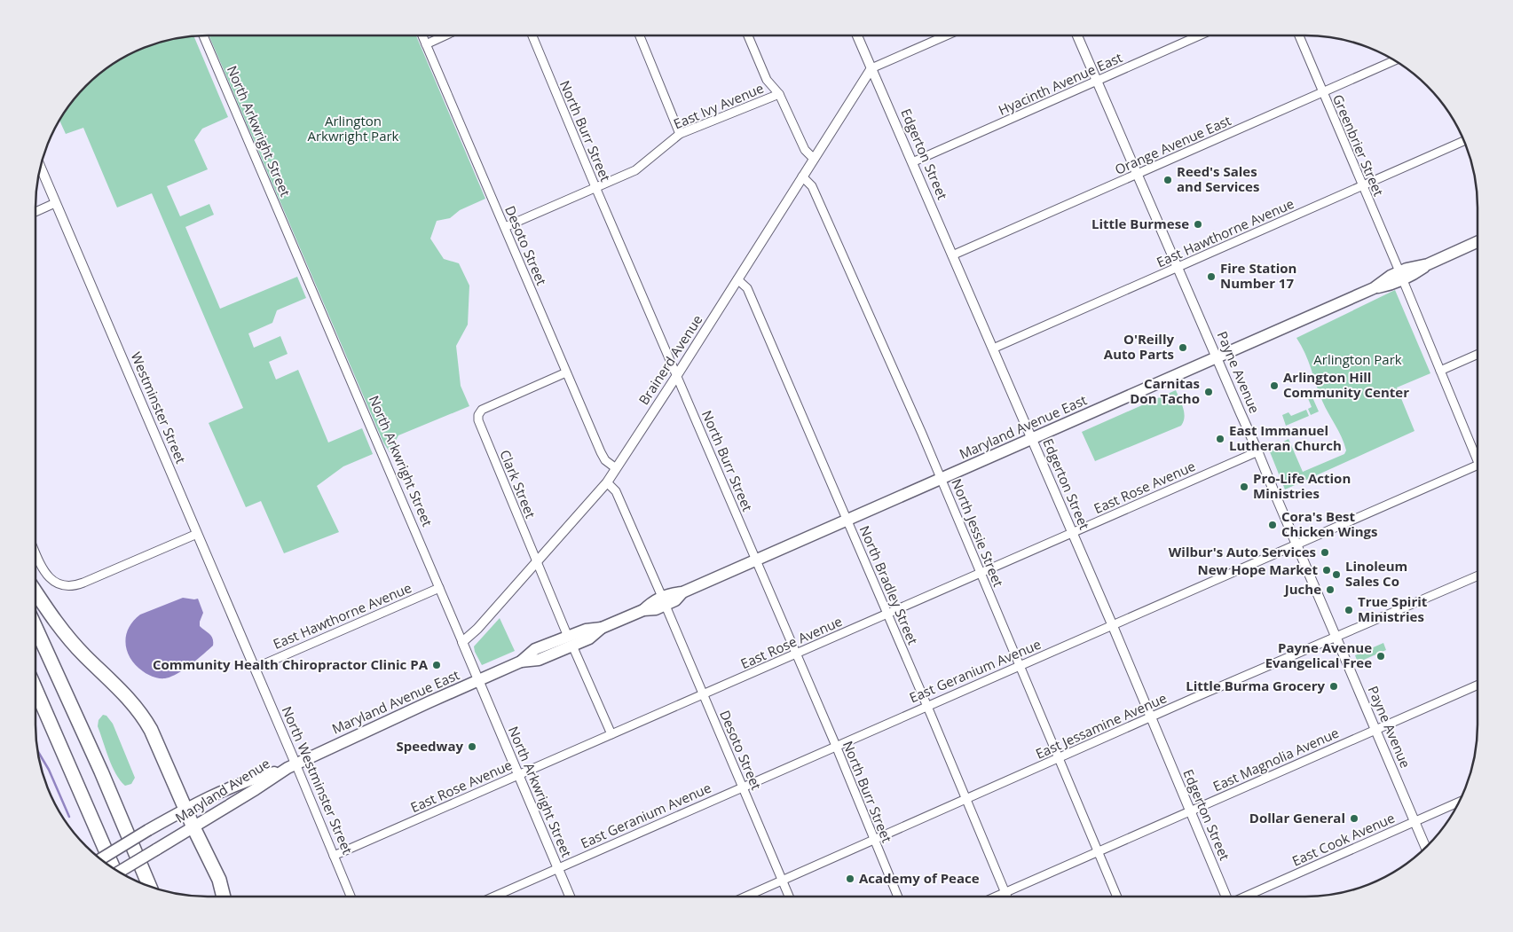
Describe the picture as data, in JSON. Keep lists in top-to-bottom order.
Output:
{
  "streets": {
    "main road": ["Maryland Avenue East", "Maryland Avenue"],
    "street": [
      "Hyacinth Avenue East",
      "East Ivy Avenue",
      "North Arkwright Street",
      "North Burr Street",
      "Orange Avenue East",
      "Greenbrier Street",
      "Edgerton Street",
      "East Hawthorne Avenue",
      "Desoto Street",
      "Brainerd Avenue",
      "Payne Avenue",
      "Westminster Street",
      "Clark Street",
      "East Rose Avenue",
      "North Jessie Street",
      "North Bradley Street",
      "East Geranium Avenue",
      "East Jessamine Avenue",
      "East Magnolia Avenue",
      "North Westminster Street",
      "East Cook Avenue"
    ]
  },
  "crossings": [
    ["Hyacinth Avenue East", "Edgerton Street"],
    ["Hyacinth Avenue East", "Payne Avenue"],
    ["East Ivy Avenue", "North Burr Street"],
    ["East Ivy Avenue", "Desoto Street"],
    ["North Arkwright Street", "East Hawthorne Avenue"],
    ["North Arkwright Street", "Brainerd Avenue"],
    ["North Arkwright Street", "Maryland Avenue East"],
    ["North Arkwright Street", "East Rose Avenue"],
    ["North Arkwright Street", "East Geranium Avenue"],
    ["North Burr Street", "Brainerd Avenue"],
    ["North Burr Street", "Maryland Avenue East"],
    ["North Burr Street", "East Rose Avenue"],
    ["North Burr Street", "East Geranium Avenue"],
    ["North Burr Street", "East Jessamine Avenue"],
    ["Orange Avenue East", "Greenbrier Street"],
    ["Orange Avenue East", "Edgerton Street"],
    ["Orange Avenue East", "Payne Avenue"],
    ["Greenbrier Street", "East Hawthorne Avenue"],
    ["Greenbrier Street", "Maryland Avenue East"],
    ["Edgerton Street", "East Hawthorne Avenue"],
    ["Edgerton Street", "Brainerd Avenue"],
    ["Edgerton Street", "Maryland Avenue East"],
    ["Edgerton Street", "East Rose Avenue"],
    ["Edgerton Street", "East Geranium Avenue"],
    ["Edgerton Street", "East Jessamine Avenue"],
    ["Edgerton Street", "East Magnolia Avenue"],
    ["East Hawthorne Avenue", "Payne Avenue"],
    ["East Hawthorne Avenue", "Westminster Street"],
    ["East Hawthorne Avenue", "North Westminster Street"],
    ["Desoto Street", "Brainerd Avenue"],
    ["Desoto Street", "Maryland Avenue East"],
    ["Desoto Street", "Clark Street"],
    ["Desoto Street", "East Rose Avenue"],
    ["Desoto Street", "East Geranium Avenue"],
    ["Desoto Street", "East Jessamine Avenue"],
    ["Brainerd Avenue", "Clark Street"],
    ["Brainerd Avenue", "North Jessie Street"],
    ["Brainerd Avenue", "North Bradley Street"],
    ["Payne Avenue", "Maryland Avenue East"],
    ["Payne Avenue", "East Rose Avenue"],
    ["Payne Avenue", "East Geranium Avenue"],
    ["Payne Avenue", "East Jessamine Avenue"],
    ["Payne Avenue", "East Magnolia Avenue"],
    ["Payne Avenue", "East Cook Avenue"],
    ["Westminster Street", "North Westminster Street"],
    ["Maryland Avenue East", "Clark Street"],
    ["Maryland Avenue East", "North Jessie Street"],
    ["Maryland Avenue East", "North Bradley Street"],
    ["Maryland Avenue East", "North Westminster Street"],
    ["Maryland Avenue East", "Maryland Avenue"],
    ["Clark Street", "East Rose Avenue"],
    ["East Rose Avenue", "North Jessie Street"],
    ["East Rose Avenue", "North Bradley Street"],
    ["East Rose Avenue", "North Westminster Street"],
    ["North Jessie Street", "East Geranium Avenue"],
    ["North Jessie Street", "East Jessamine Avenue"],
    ["North Jessie Street", "East Magnolia Avenue"],
    ["North Bradley Street", "East Geranium Avenue"],
    ["North Bradley Street", "East Jessamine Avenue"],
    ["North Bradley Street", "East Magnolia Avenue"]
  ],
  "parks": ["Arlington Arkwright Park", "Arlington Park"],
  "places": [
    "Reed's Sales and Services",
    "Little Burmese",
    "Fire Station Number 17",
    "O'Reilly Auto Parts",
    "Arlington Hill Community Center",
    "Carnitas Don Tacho",
    "East Immanuel Lutheran Church",
    "Pro-Life Action Ministries",
    "Cora's Best Chicken Wings",
    "Wilbur's Auto Services",
    "New Hope Market",
    "Linoleum Sales Co",
    "Juche",
    "True Spirit Ministries",
    "Payne Avenue Evangelical Free",
    "Community Health Chiropractor Clinic PA",
    "Little Burma Grocery",
    "Speedway",
    "Dollar General",
    "Academy of Peace"
  ]
}
